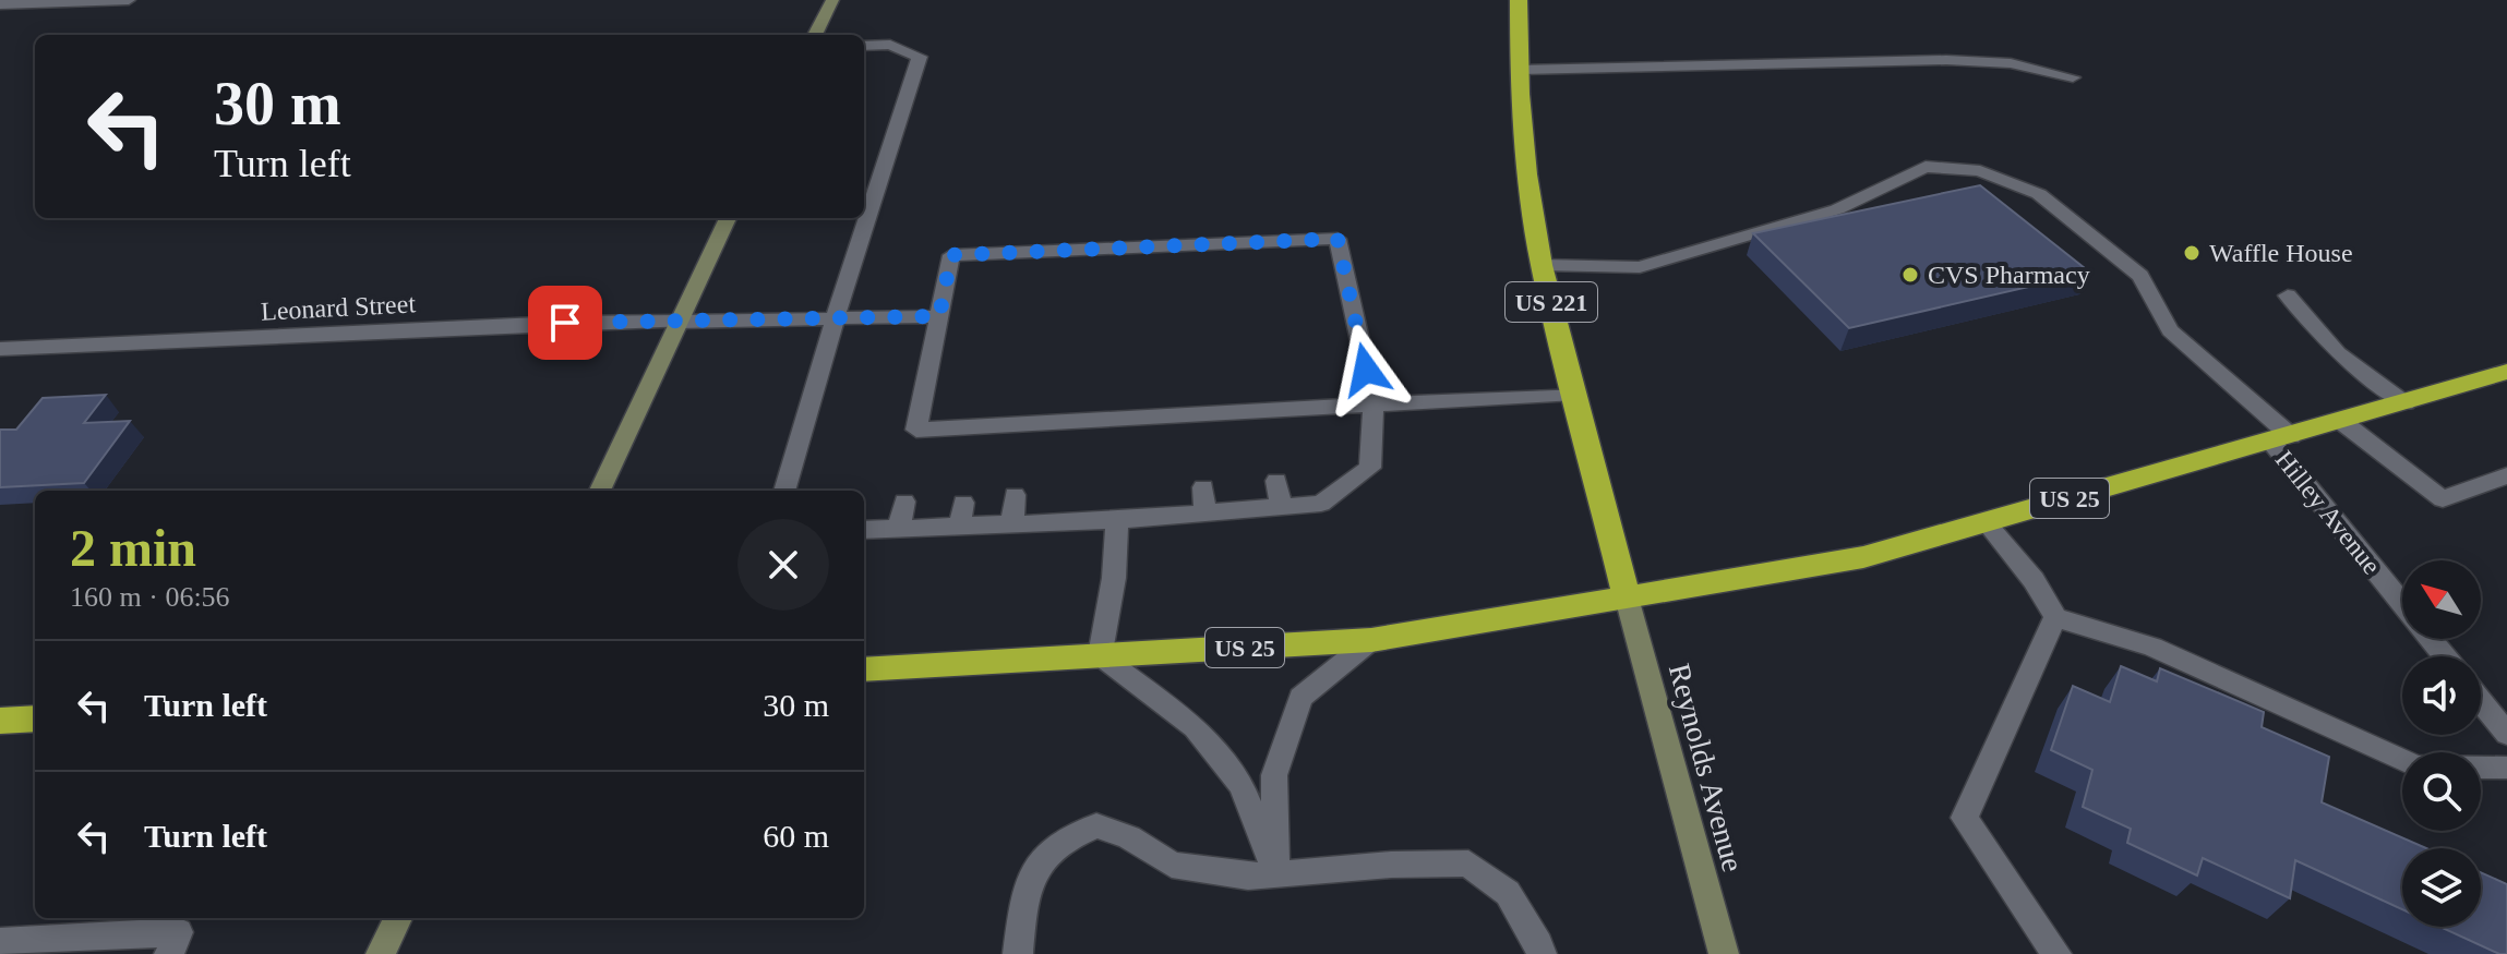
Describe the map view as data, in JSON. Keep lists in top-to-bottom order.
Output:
{
  "streets": {
    "highway": ["US 221", "US 25"],
    "street": ["Leonard Street", "Hilley Avenue", "Reynolds Avenue"]
  },
  "crossings": [
    ["US 221", "US 25"],
    ["US 221", "Hilley Avenue"],
    ["US 221", "Reynolds Avenue"],
    ["US 25", "Hilley Avenue"],
    ["US 25", "Reynolds Avenue"]
  ],
  "places": ["Waffle House", "CVS Pharmacy"],
  "north": "top left",
  "page": {
    "turn": ["30 m", "Turn left"],
    "heading": ["2 min", "160 m · 06:56"],
    "list": [
      {
        "name": "Turn left",
        "value": "30 m"
      },
      {
        "name": "Turn left",
        "value": "60 m"
      }
    ]
  }
}
